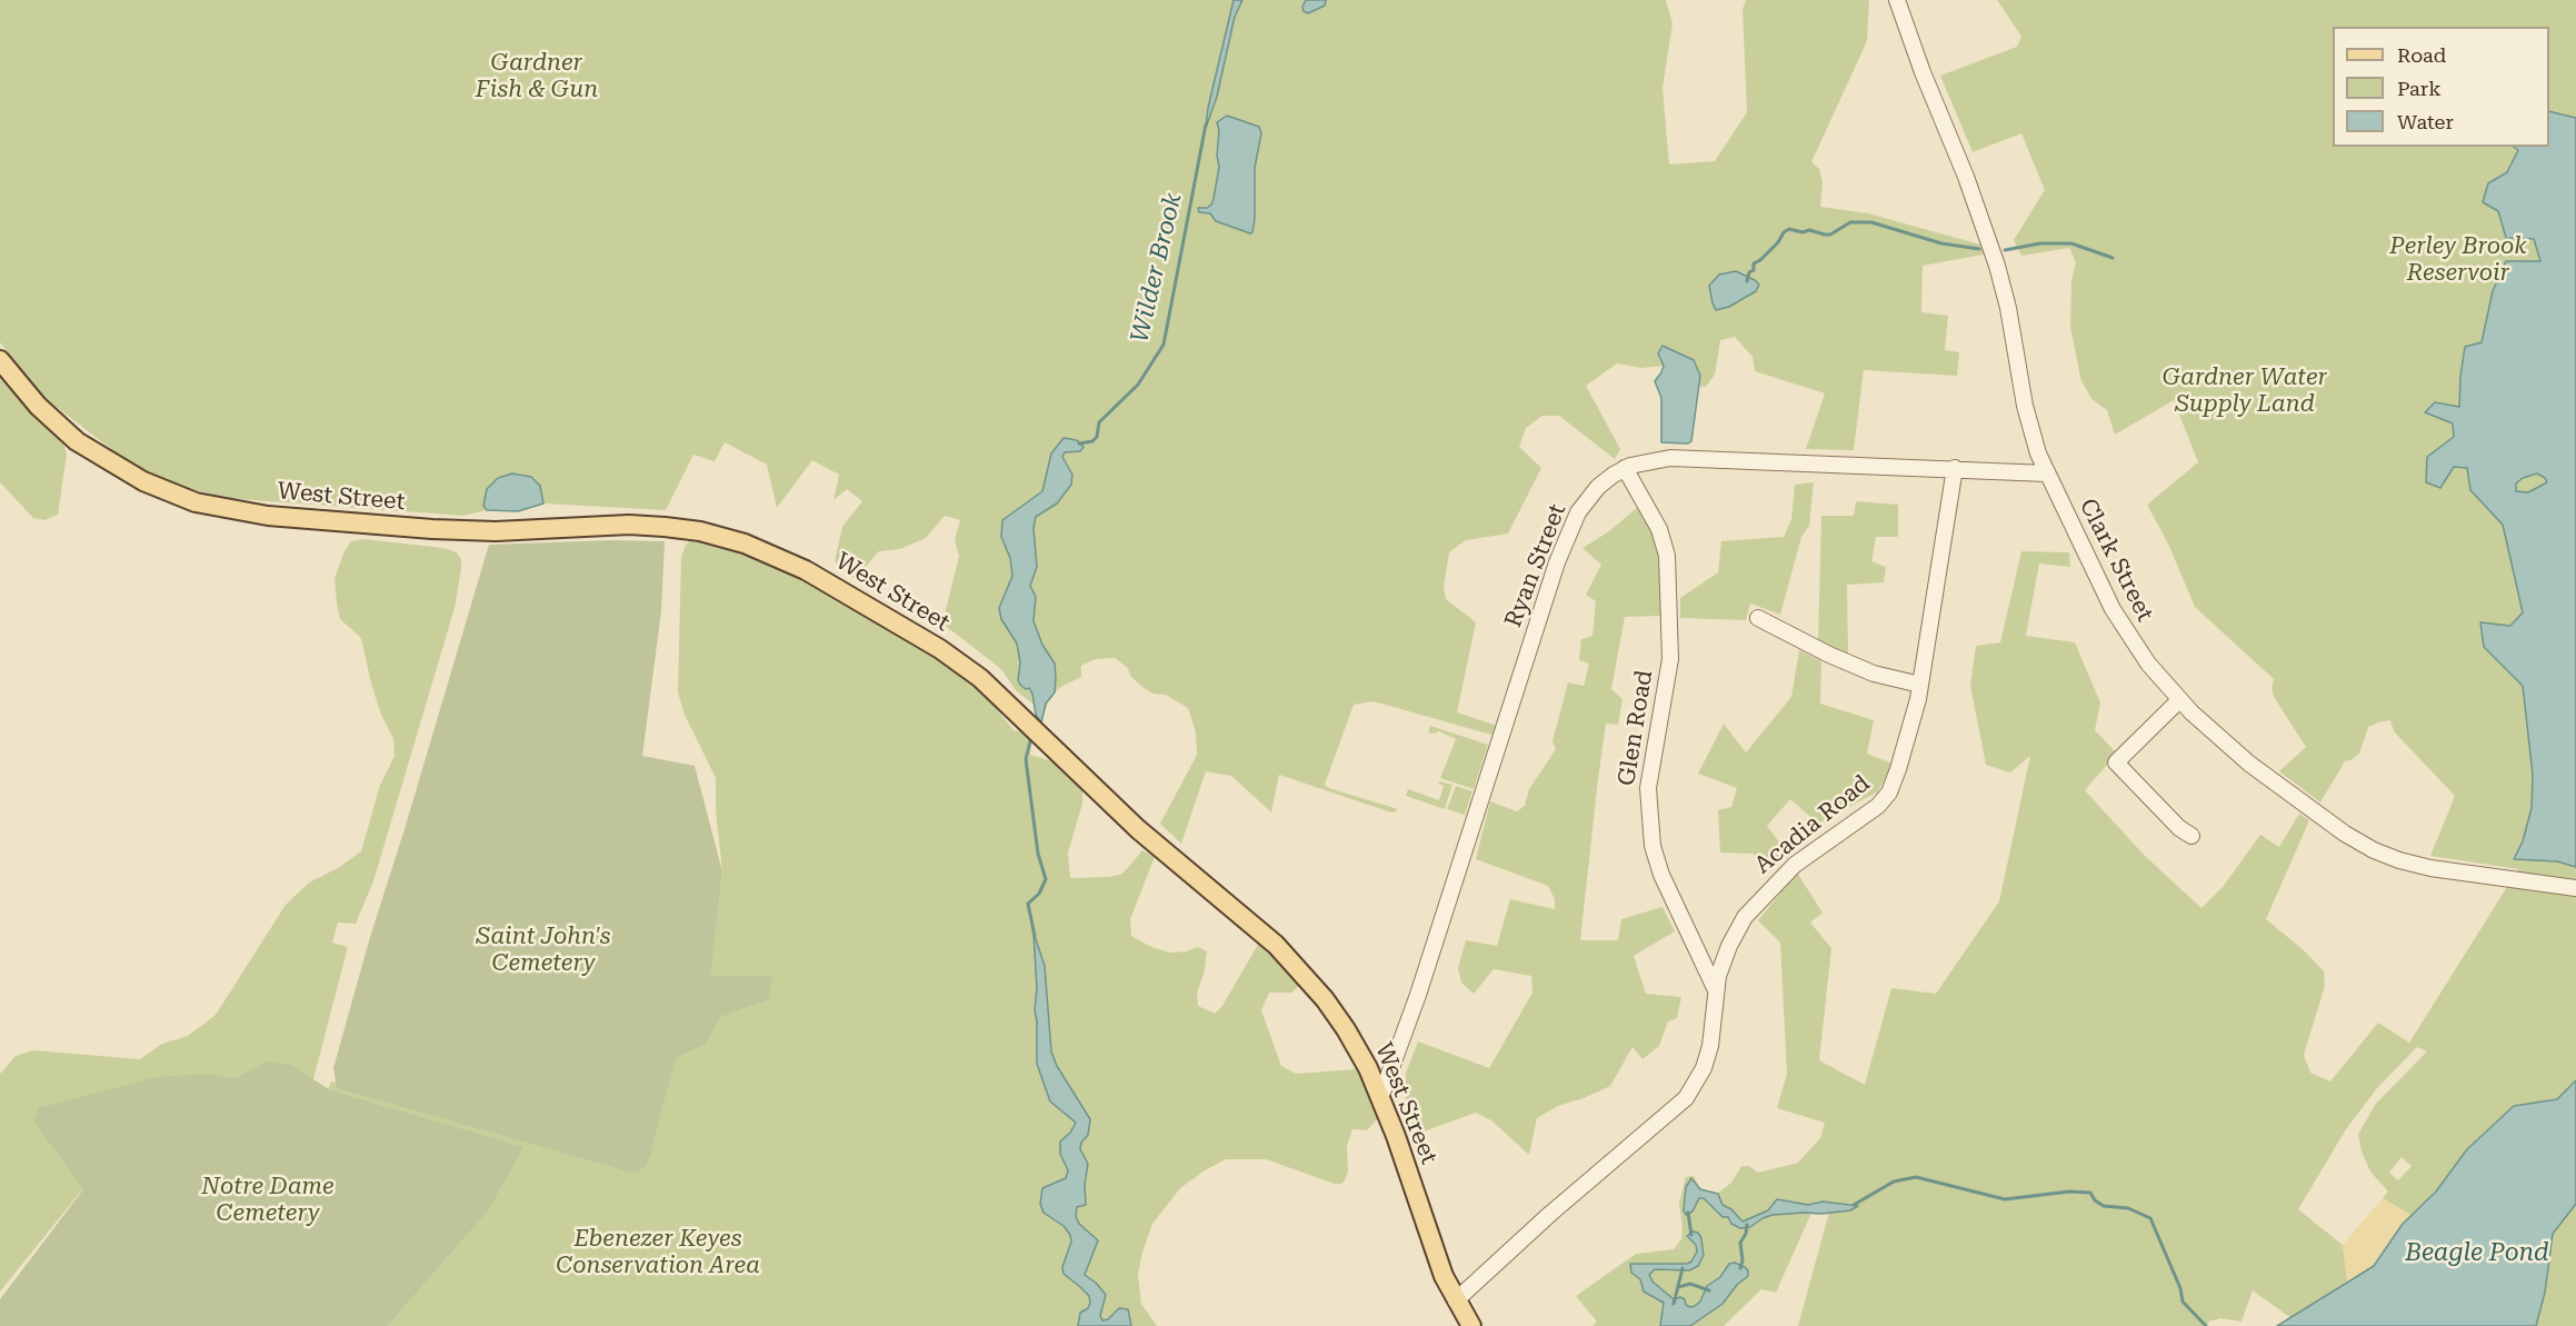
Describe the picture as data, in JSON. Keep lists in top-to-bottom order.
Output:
{
  "streets": {
    "main road": ["West Street"],
    "street": [
      "Clark Street",
      "Ryan Street",
      "Glen Road",
      "Acadia Road"
    ]
  },
  "crossings": [
    ["West Street", "Ryan Street"],
    ["West Street", "Acadia Road"],
    ["Clark Street", "Ryan Street"],
    ["Ryan Street", "Glen Road"],
    ["Ryan Street", "Acadia Road"],
    ["Glen Road", "Acadia Road"]
  ],
  "water": ["Wilder Brook", "Beagle Pond"],
  "parks": [
    "Gardner Fish & Gun",
    "Perley Brook Reservoir",
    "Gardner Water Supply Land",
    "Saint John's Cemetery",
    "Notre Dame Cemetery",
    "Ebenezer Keyes Conservation Area"
  ],
  "legend": ["Road", "Park", "Water"]
}
